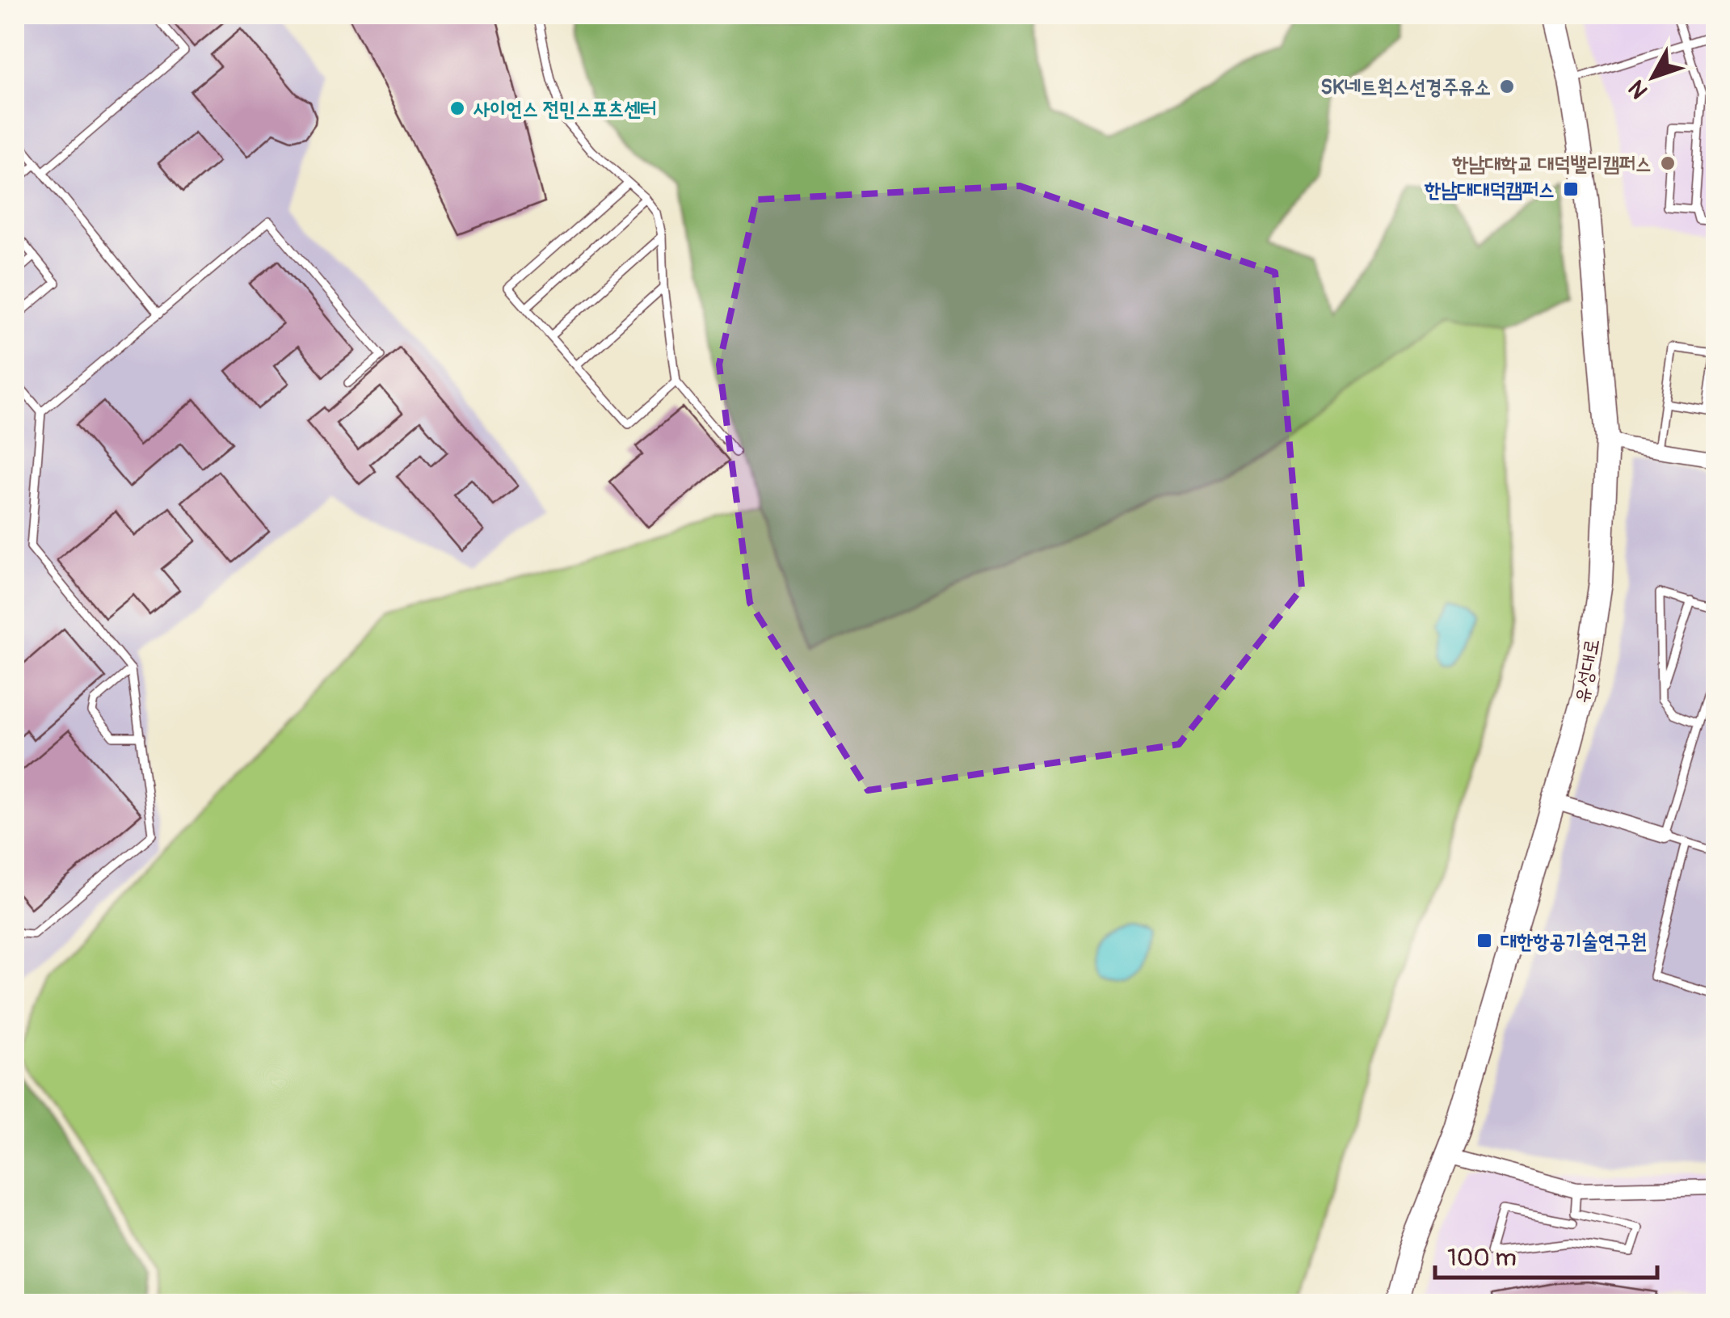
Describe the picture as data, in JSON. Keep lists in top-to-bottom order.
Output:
{
  "streets": {
    "main road": ["유성대로"]
  },
  "places": {
    "other": ["SK네트웍스선경주유소", "사이언스 전민스포츠센터", "한남대학교 대덕밸리캠퍼스"],
    "transit": ["한남대대덕캠퍼스", "대한항공기술연구원"]
  },
  "scale_bar": "100 m",
  "north": "bottom left"
}
